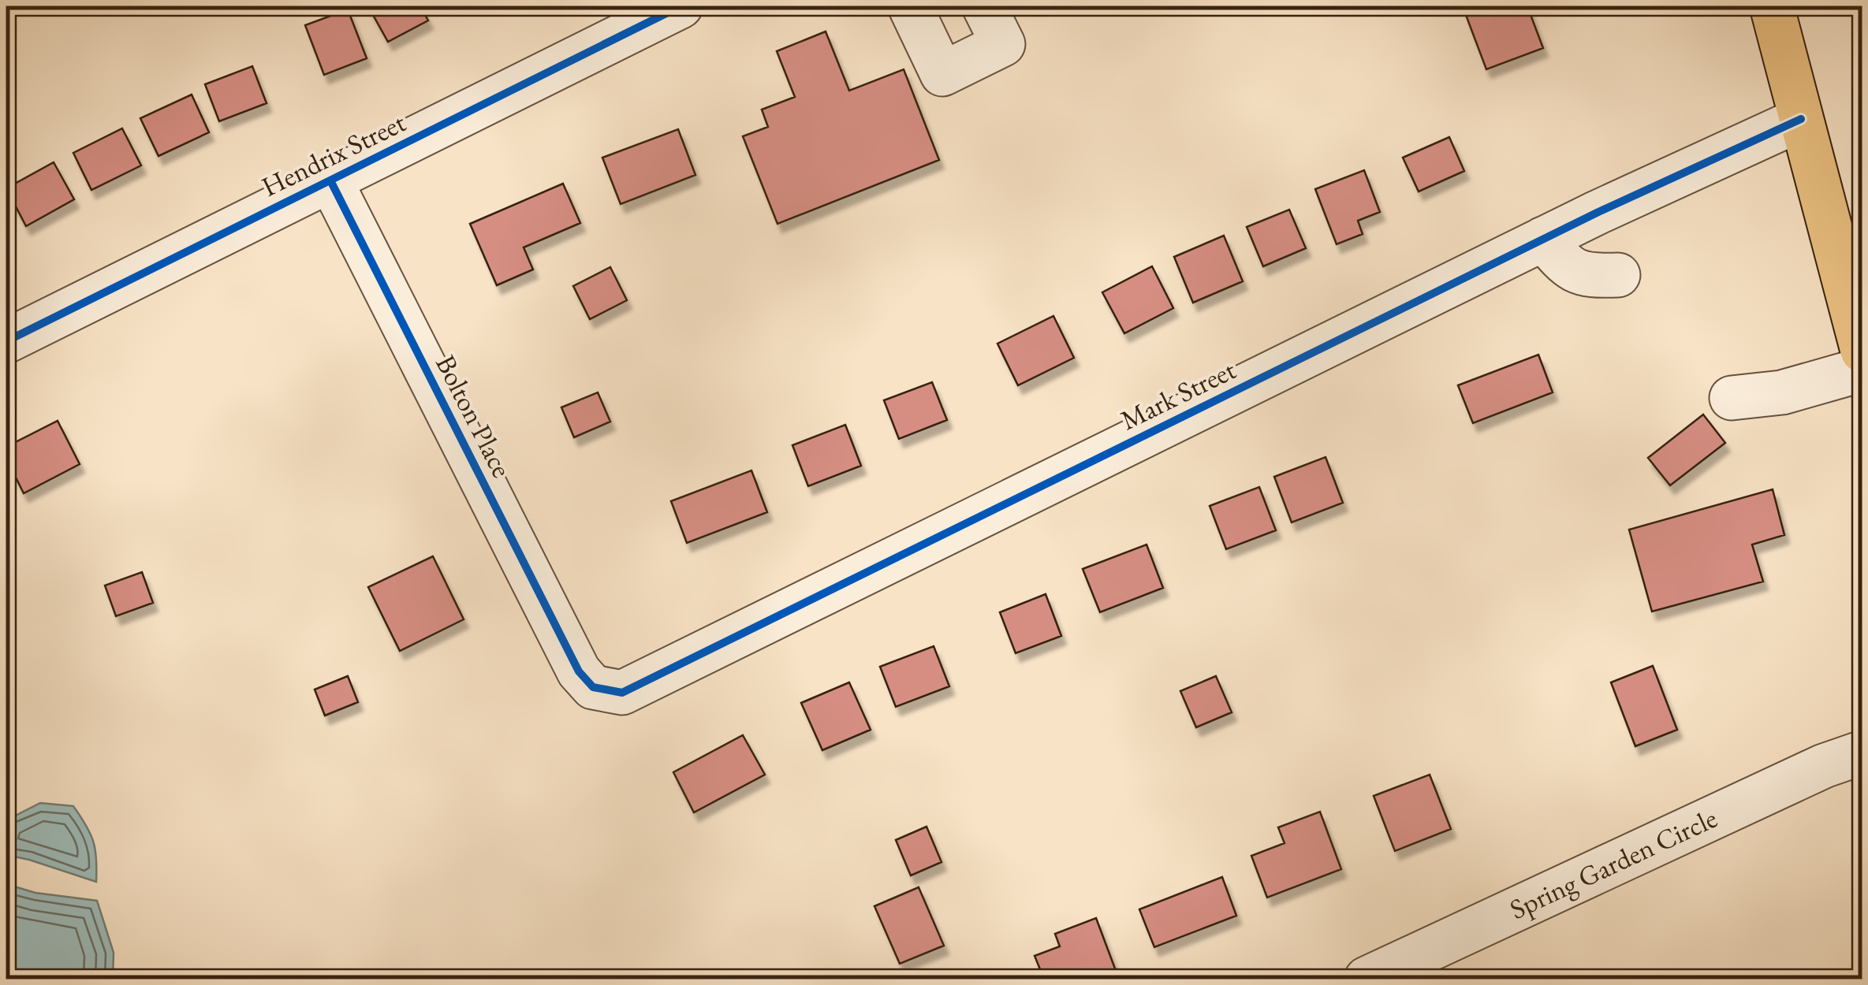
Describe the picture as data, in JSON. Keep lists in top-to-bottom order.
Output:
{
  "streets": {
    "street": [
      "Hendrix Street",
      "Mark Street",
      "Bolton Place",
      "Spring Garden Circle"
    ]
  },
  "crossings": [
    ["Hendrix Street", "Bolton Place"],
    ["Mark Street", "Bolton Place"]
  ]
}
